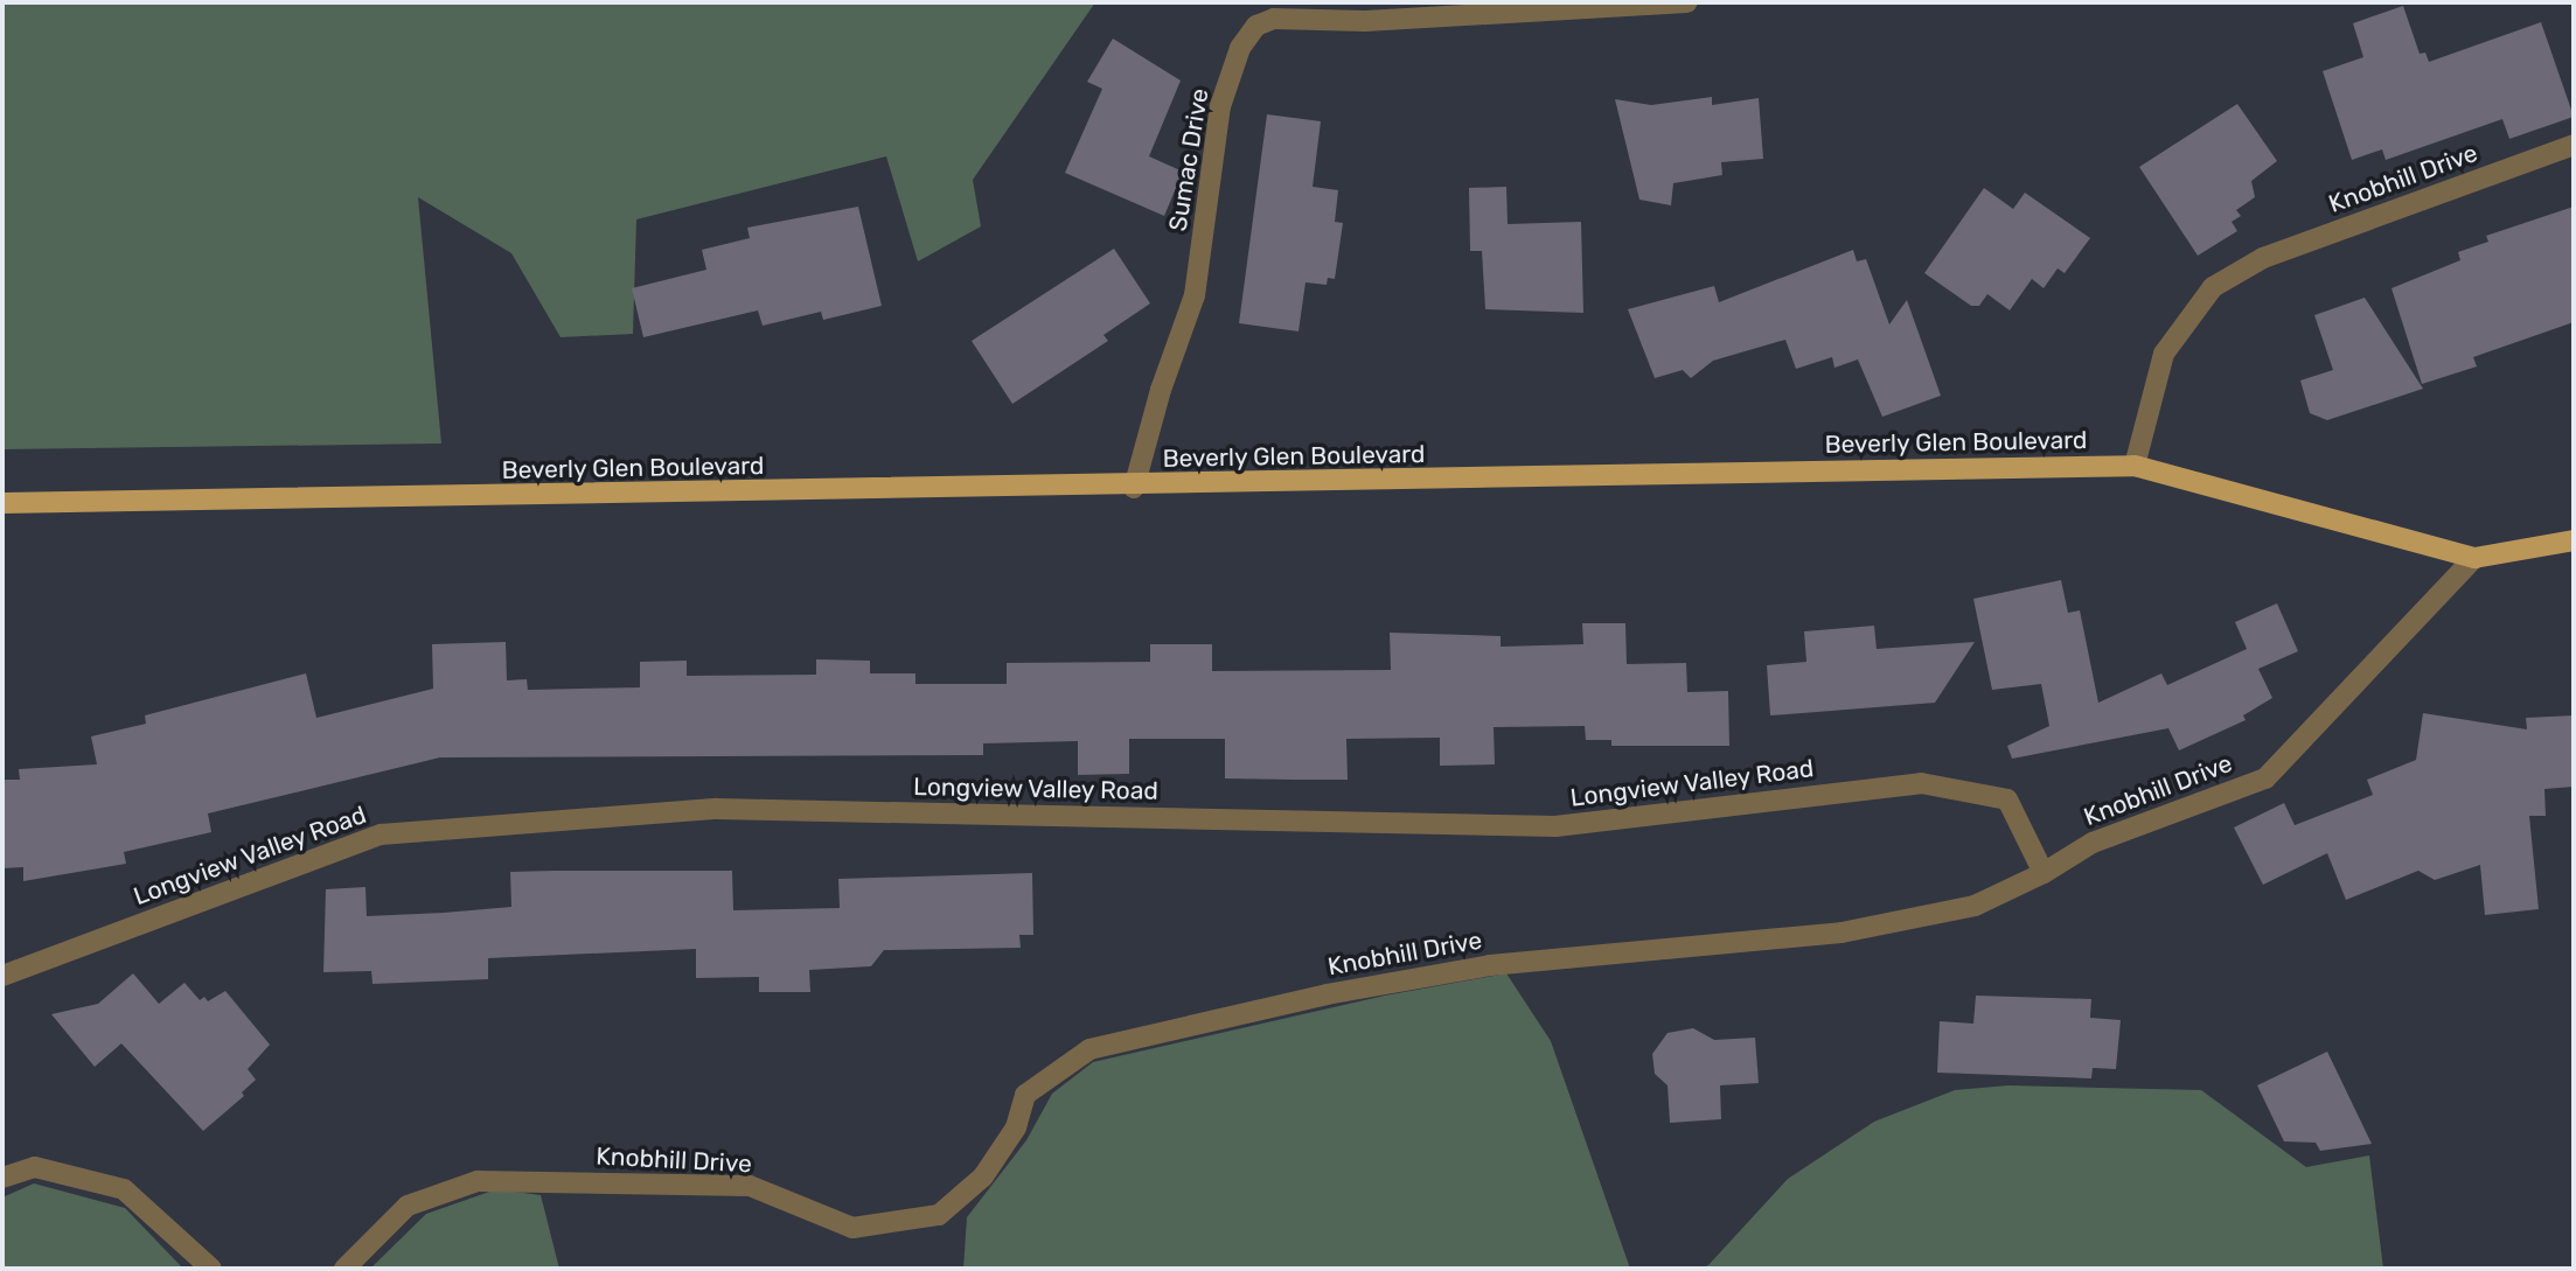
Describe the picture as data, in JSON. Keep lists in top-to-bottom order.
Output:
{
  "streets": {
    "main road": ["Beverly Glen Boulevard"],
    "street": ["Sumac Drive", "Knobhill Drive", "Longview Valley Road"]
  },
  "crossings": [
    ["Sumac Drive", "Beverly Glen Boulevard"],
    ["Knobhill Drive", "Beverly Glen Boulevard"],
    ["Knobhill Drive", "Longview Valley Road"]
  ]
}
